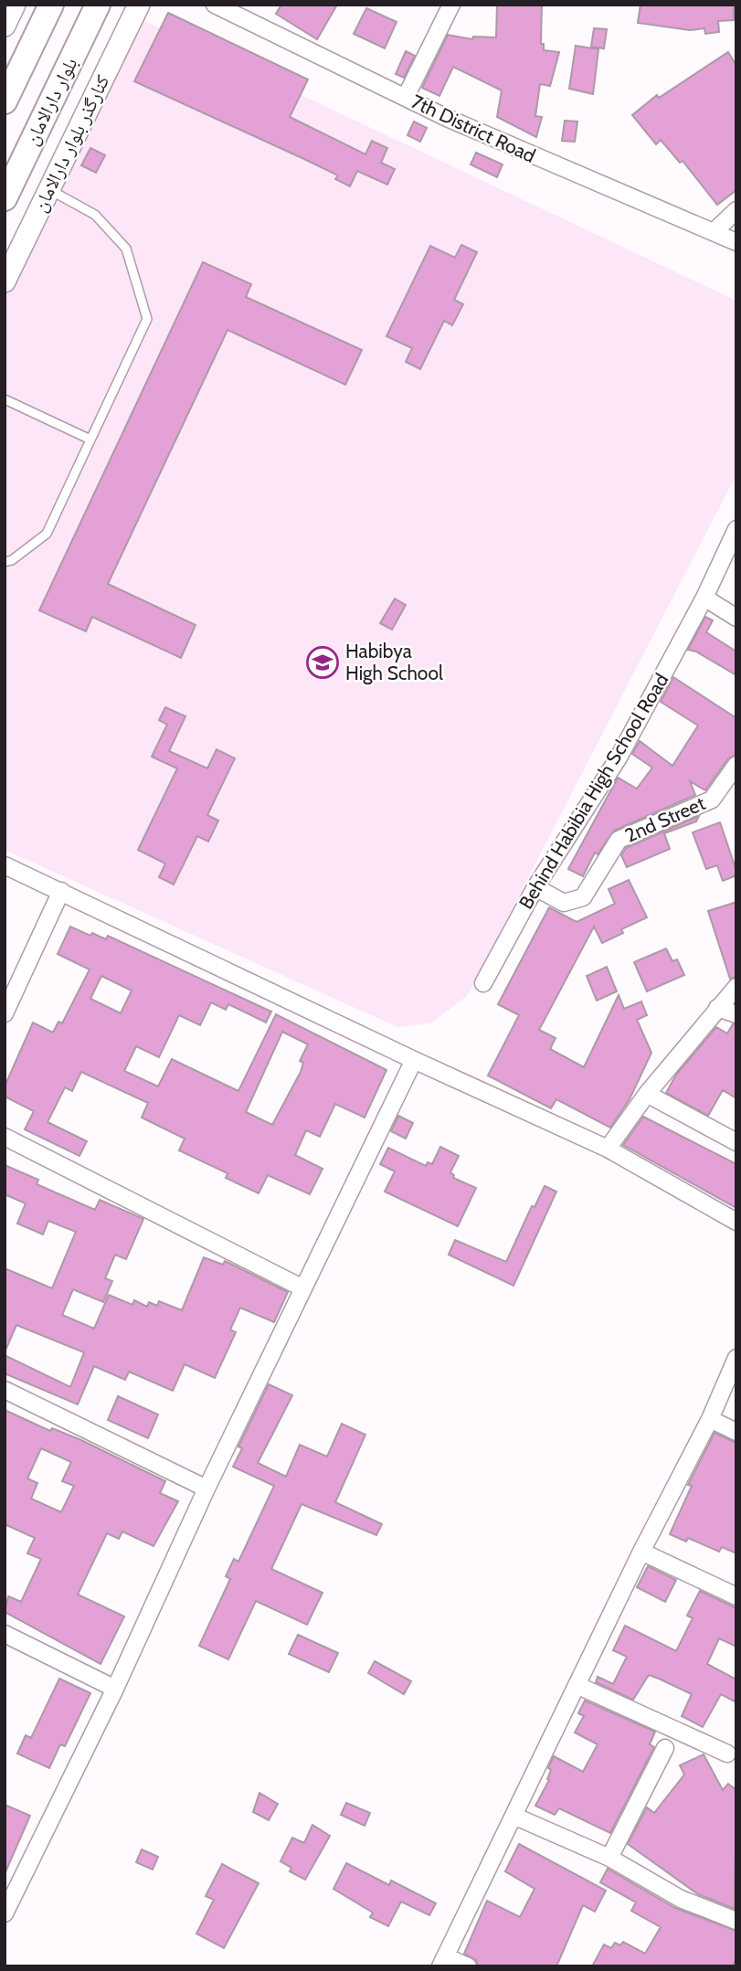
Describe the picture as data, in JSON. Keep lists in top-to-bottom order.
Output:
{
  "streets": {
    "main road": ["بلوار دارالامان"],
    "street": [
      "7th District Road",
      "کنارگذر بلوار دارالامان",
      "Behind Habibia High School Road",
      "2nd Street"
    ]
  },
  "crossings": [
    ["Behind Habibia High School Road", "2nd Street"]
  ],
  "places": {
    "school or university": ["Habibya High School"]
  }
}
